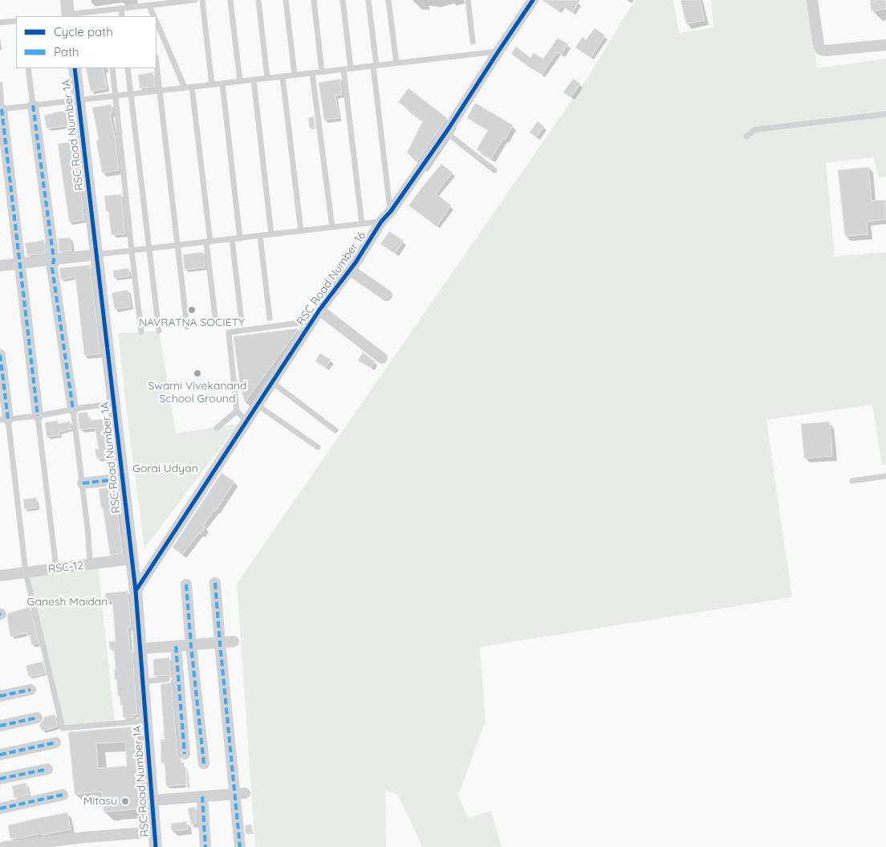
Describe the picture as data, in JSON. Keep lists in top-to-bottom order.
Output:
{
  "streets": {
    "street": ["RSC Road Number 1A", "RSC Road Number 16", "RSC-12"]
  },
  "crossings": [
    ["RSC Road Number 1A", "RSC Road Number 16"],
    ["RSC Road Number 1A", "RSC-12"]
  ],
  "parks": ["Gorai Udyan", "Ganesh Maidan"],
  "places": ["NAVRATNA SOCIETY", "Swami Vivekanand School Ground", "Mitasu"],
  "legend": ["Cycle path", "Path"]
}
